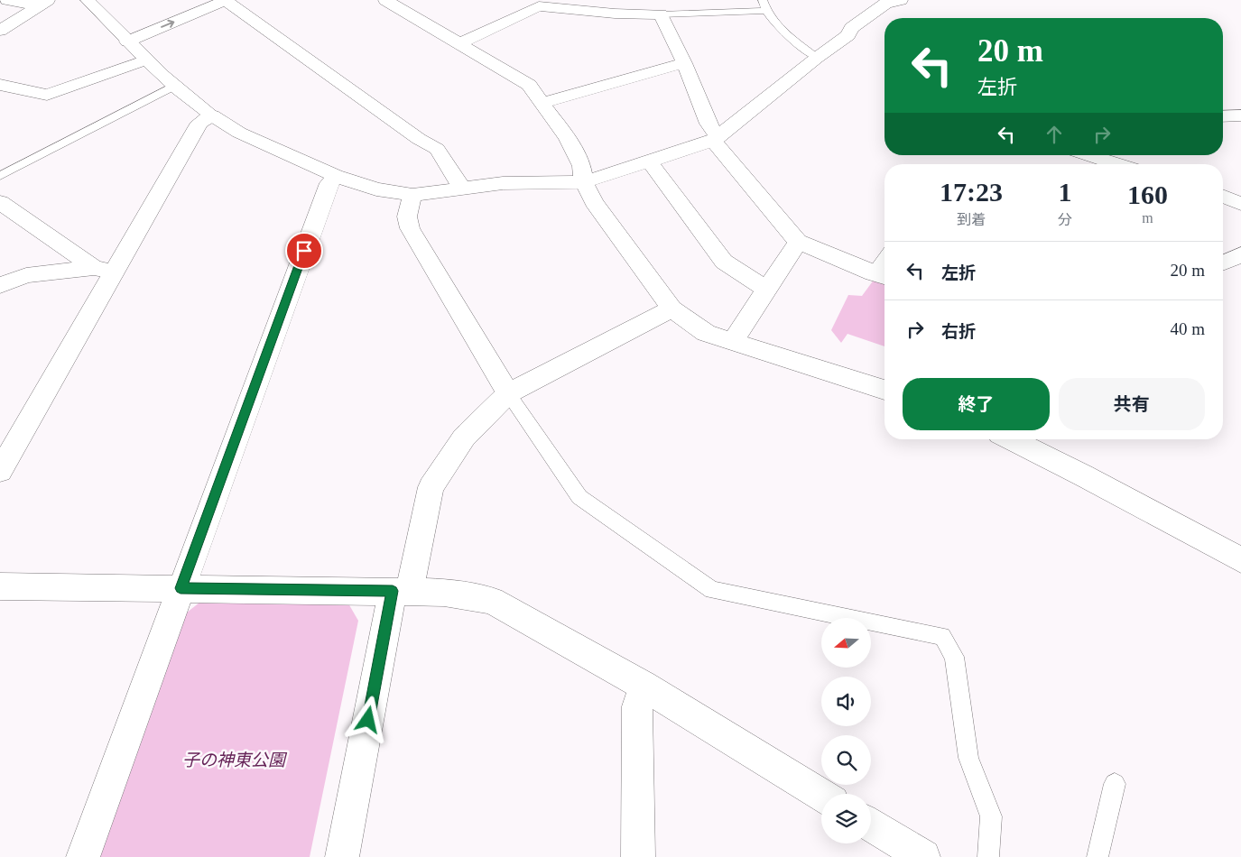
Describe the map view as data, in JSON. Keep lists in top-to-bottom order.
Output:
{
  "parks": ["子の神東公園"],
  "north": "left",
  "page": {
    "turn": ["20 m", "左折"],
    "eta": [
      "17:23",
      "到着",
      "1",
      "分",
      "160",
      "m"
    ],
    "list": [
      {
        "name": "左折",
        "value": "20 m"
      },
      {
        "name": "右折",
        "value": "40 m"
      }
    ],
    "buttons": ["終了", "共有"]
  }
}
